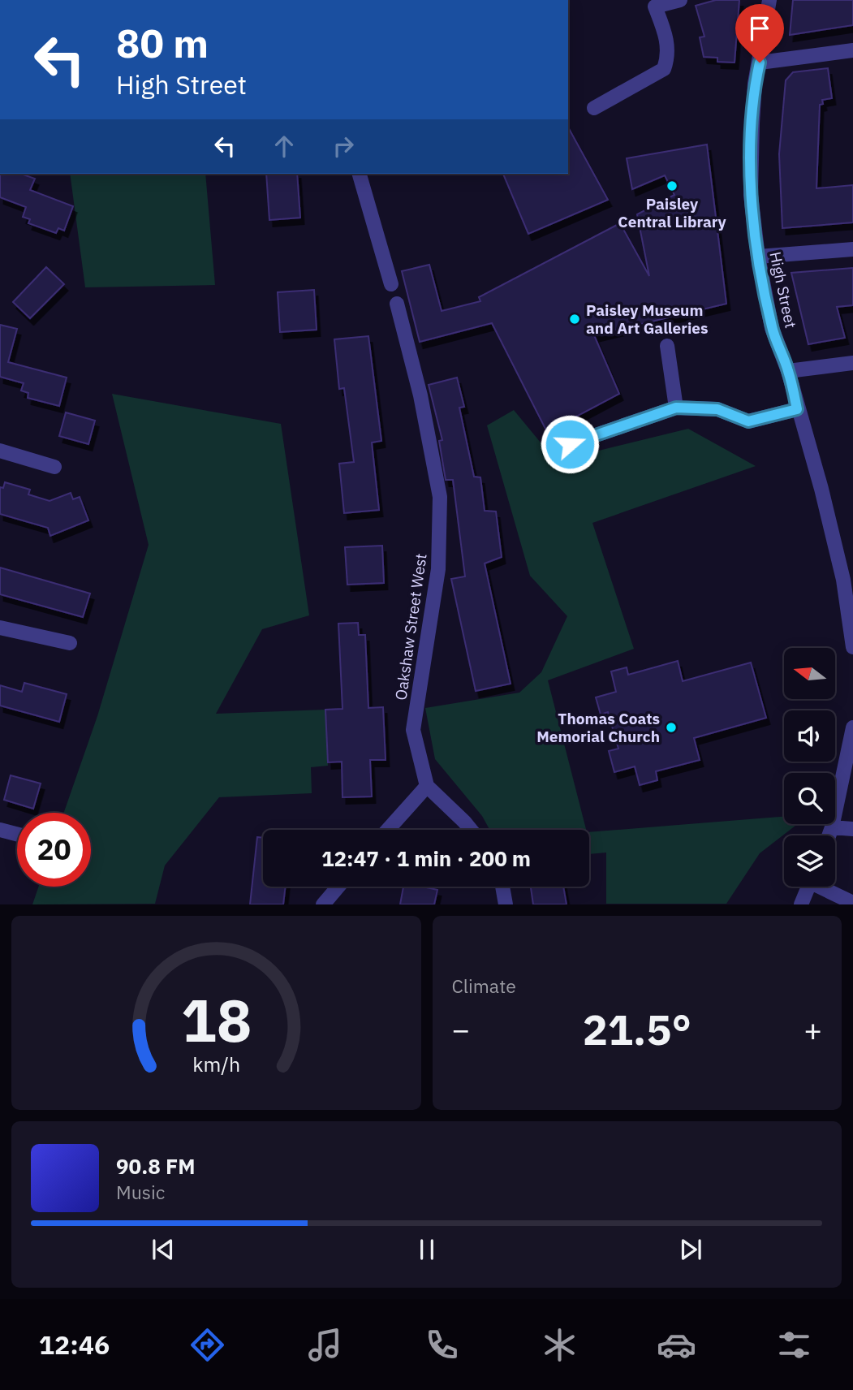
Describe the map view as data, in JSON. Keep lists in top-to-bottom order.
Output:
{
  "streets": {
    "street": ["High Street", "Oakshaw Street West"]
  },
  "places": ["Paisley Central Library", "Paisley Museum and Art Galleries", "Thomas Coats Memorial Church"],
  "north": "left",
  "page": {
    "turn": ["80 m", "High Street"],
    "limit": "20",
    "trip": "12:47 · 1 min · 200 m",
    "tile": "Climate",
    "heat": ["−", "21.5°", "+"],
    "song": ["90.8 FM", "Music"],
    "tabs": "12:46",
    "gauge": ["18", "km/h"]
  }
}
